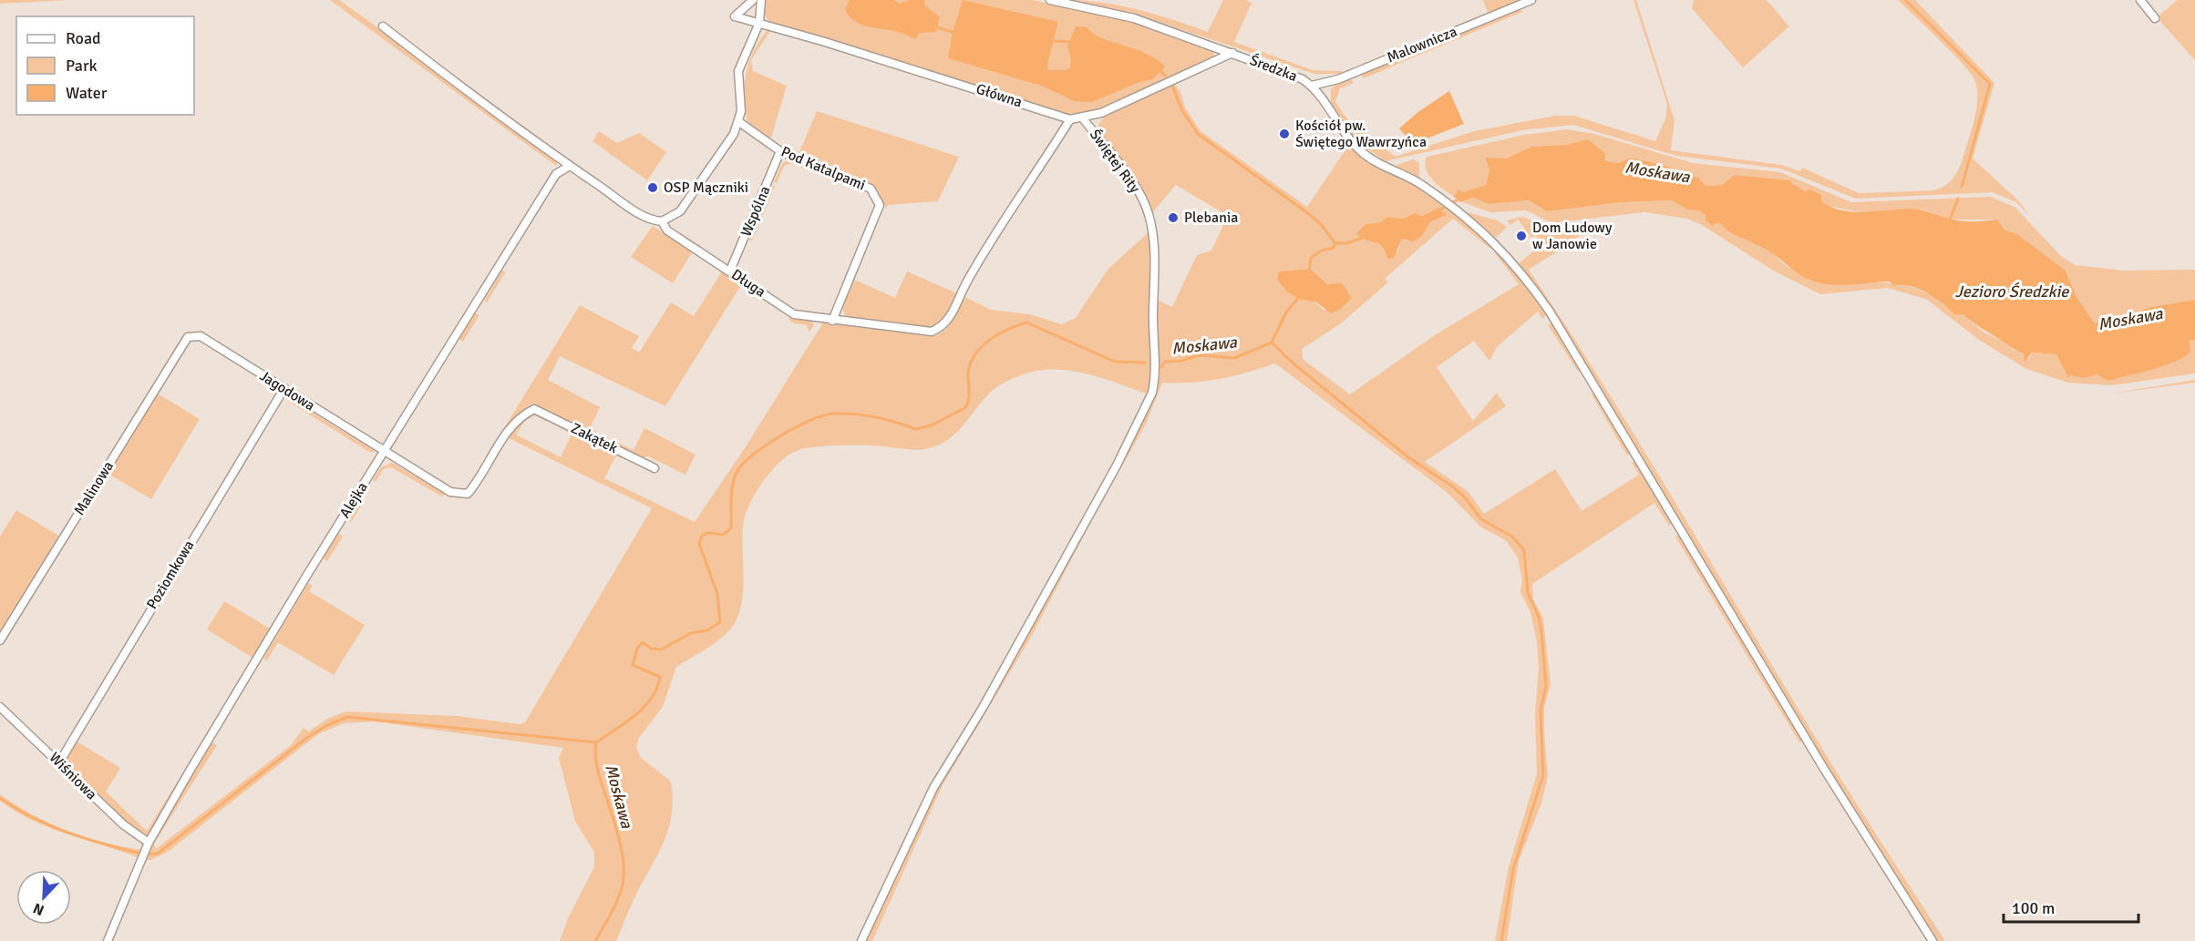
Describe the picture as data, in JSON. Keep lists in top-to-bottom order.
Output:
{
  "streets": {
    "street": [
      "Malownicza",
      "Średzka",
      "Główna",
      "Świętej Rity",
      "Pod Katalpami",
      "Wspólna",
      "Długa",
      "Jagodowa",
      "Zakątek",
      "Malinowa",
      "Alejka",
      "Poziomkowa",
      "Wiśniowa"
    ]
  },
  "crossings": [
    ["Malownicza", "Średzka"],
    ["Średzka", "Główna"],
    ["Główna", "Świętej Rity"],
    ["Główna", "Długa"],
    ["Pod Katalpami", "Wspólna"],
    ["Pod Katalpami", "Długa"],
    ["Wspólna", "Długa"],
    ["Długa", "Alejka"],
    ["Jagodowa", "Zakątek"],
    ["Jagodowa", "Malinowa"],
    ["Jagodowa", "Alejka"],
    ["Jagodowa", "Poziomkowa"],
    ["Alejka", "Wiśniowa"],
    ["Poziomkowa", "Wiśniowa"]
  ],
  "water": ["Moskawa", "Jezioro Średzkie"],
  "places": [
    "Kościół pw. Świętego Wawrzyńca",
    "OSP Mączniki",
    "Plebania",
    "Dom Ludowy w Janowie"
  ],
  "legend": ["Road", "Park", "Water"],
  "scale_bar": "100 m",
  "north": "bottom left"
}
